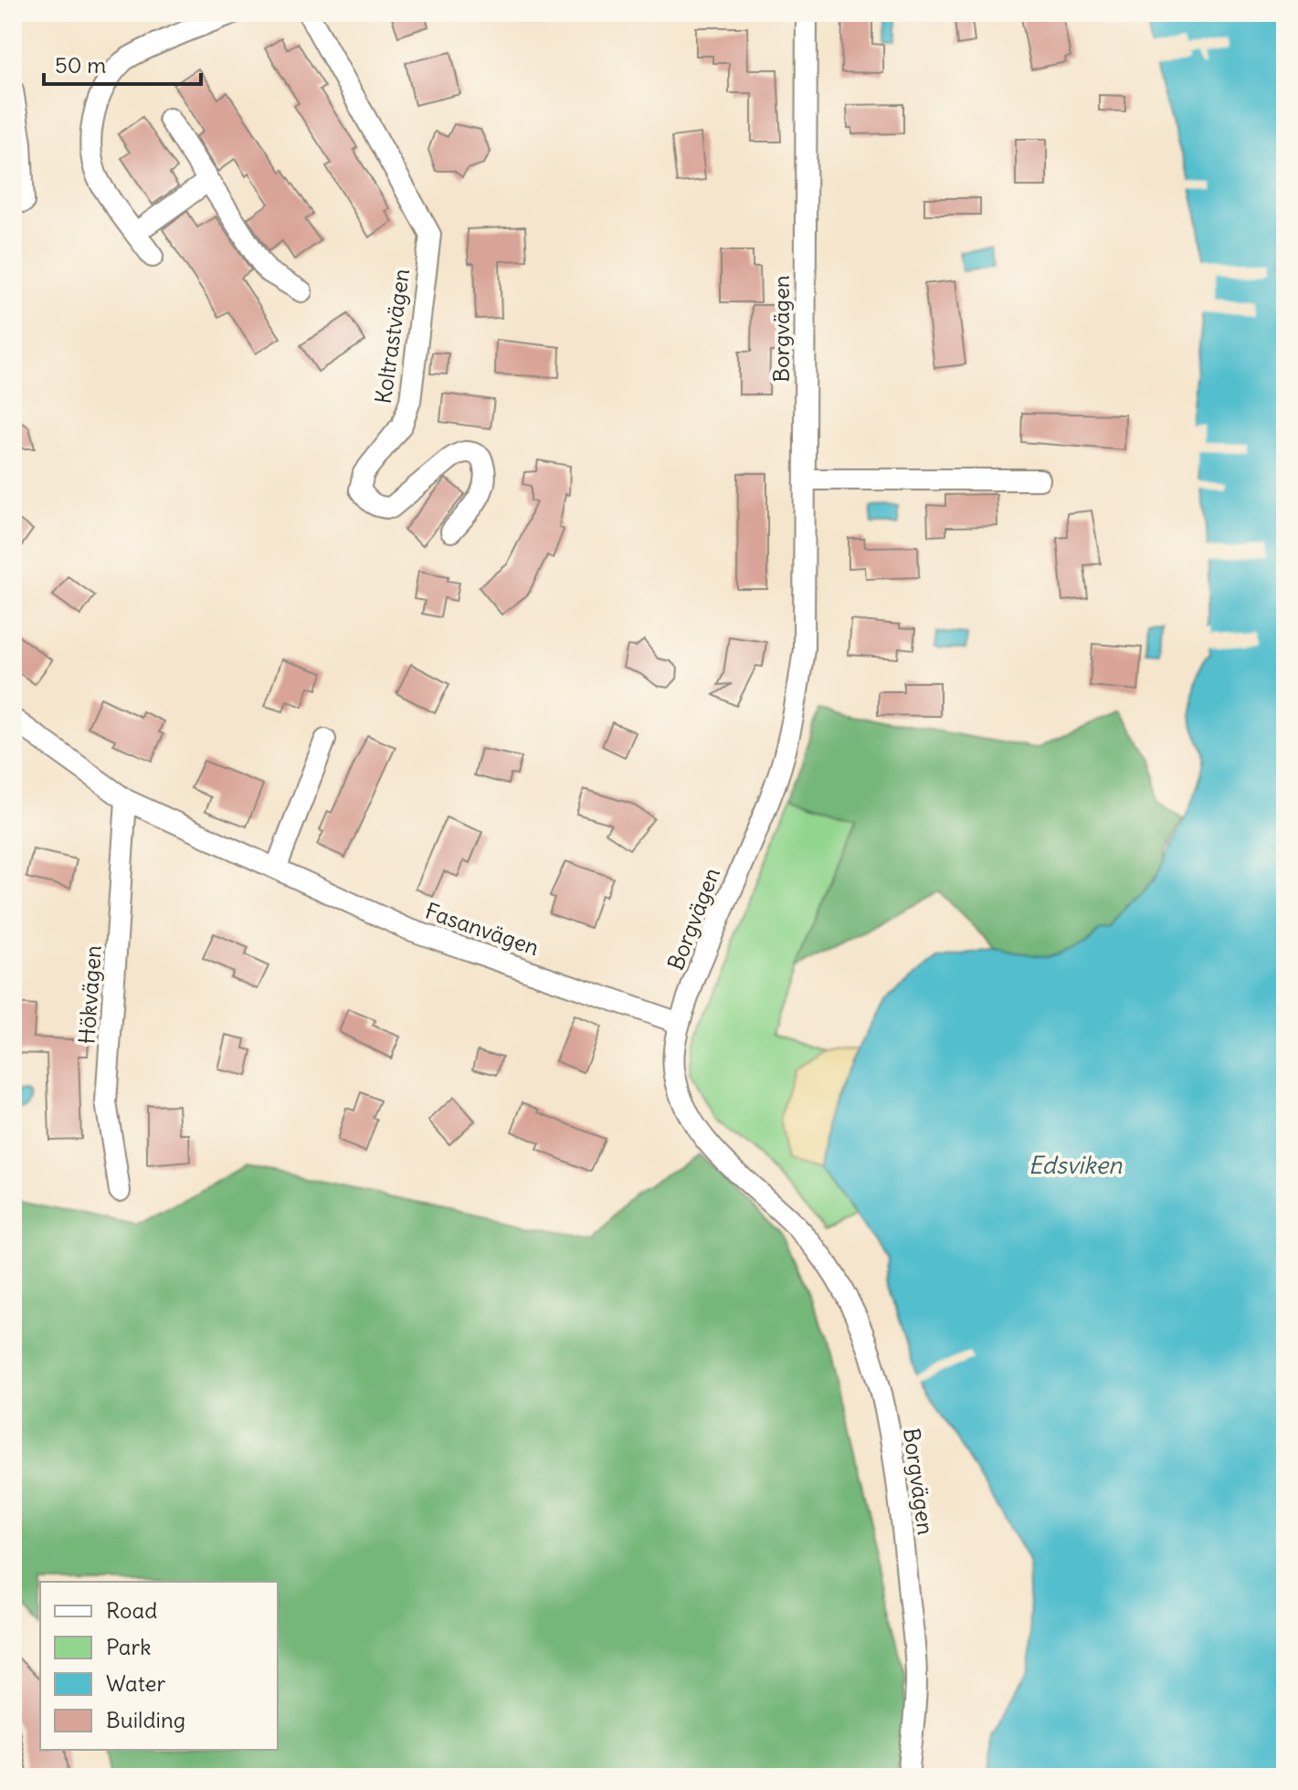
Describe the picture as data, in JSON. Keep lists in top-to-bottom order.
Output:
{
  "streets": {
    "street": [
      "Borgvägen",
      "Koltrastvägen",
      "Fasanvägen",
      "Hökvägen"
    ]
  },
  "crossings": [
    ["Borgvägen", "Fasanvägen"],
    ["Fasanvägen", "Hökvägen"]
  ],
  "water": ["Edsviken"],
  "legend": [
    "Road",
    "Park",
    "Water",
    "Building"
  ],
  "scale_bar": "50 m"
}
